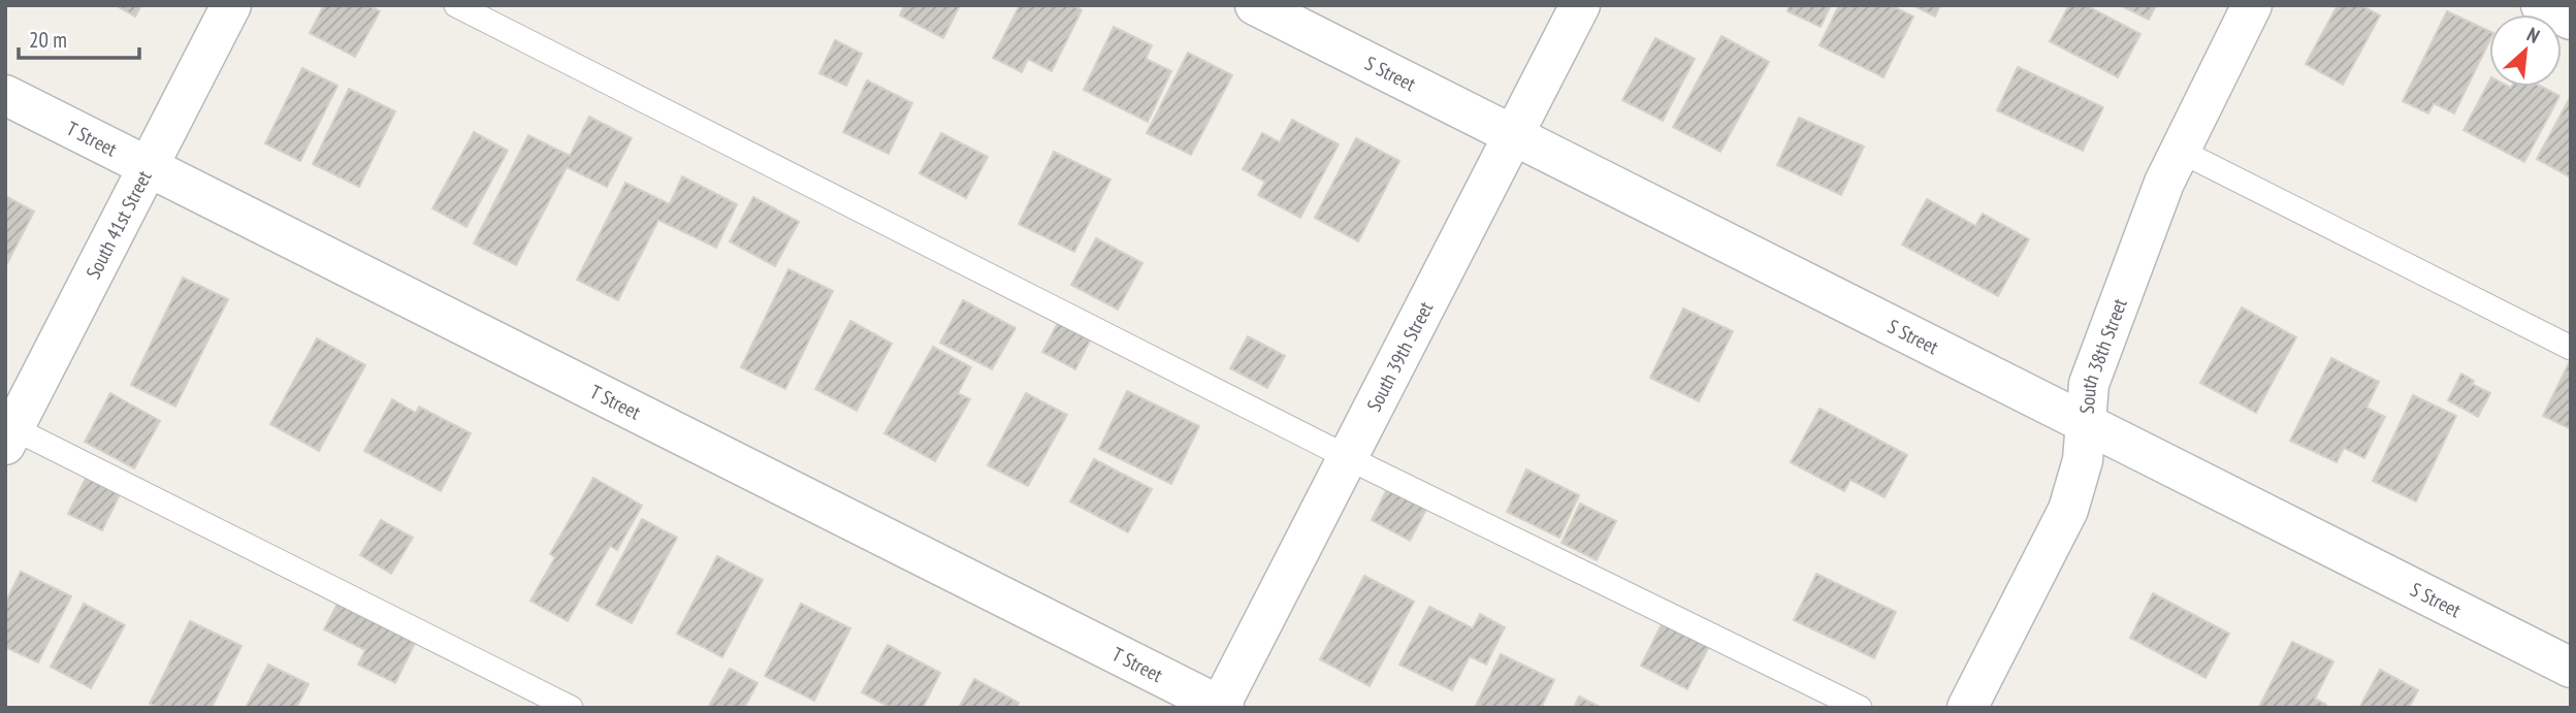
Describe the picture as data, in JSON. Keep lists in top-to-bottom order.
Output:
{
  "streets": {
    "street": [
      "S Street",
      "T Street",
      "South 41st Street",
      "South 39th Street",
      "South 38th Street"
    ]
  },
  "crossings": [
    ["S Street", "South 39th Street"],
    ["S Street", "South 38th Street"],
    ["T Street", "South 41st Street"],
    ["T Street", "South 39th Street"]
  ],
  "scale_bar": "20 m",
  "north": "top right"
}
